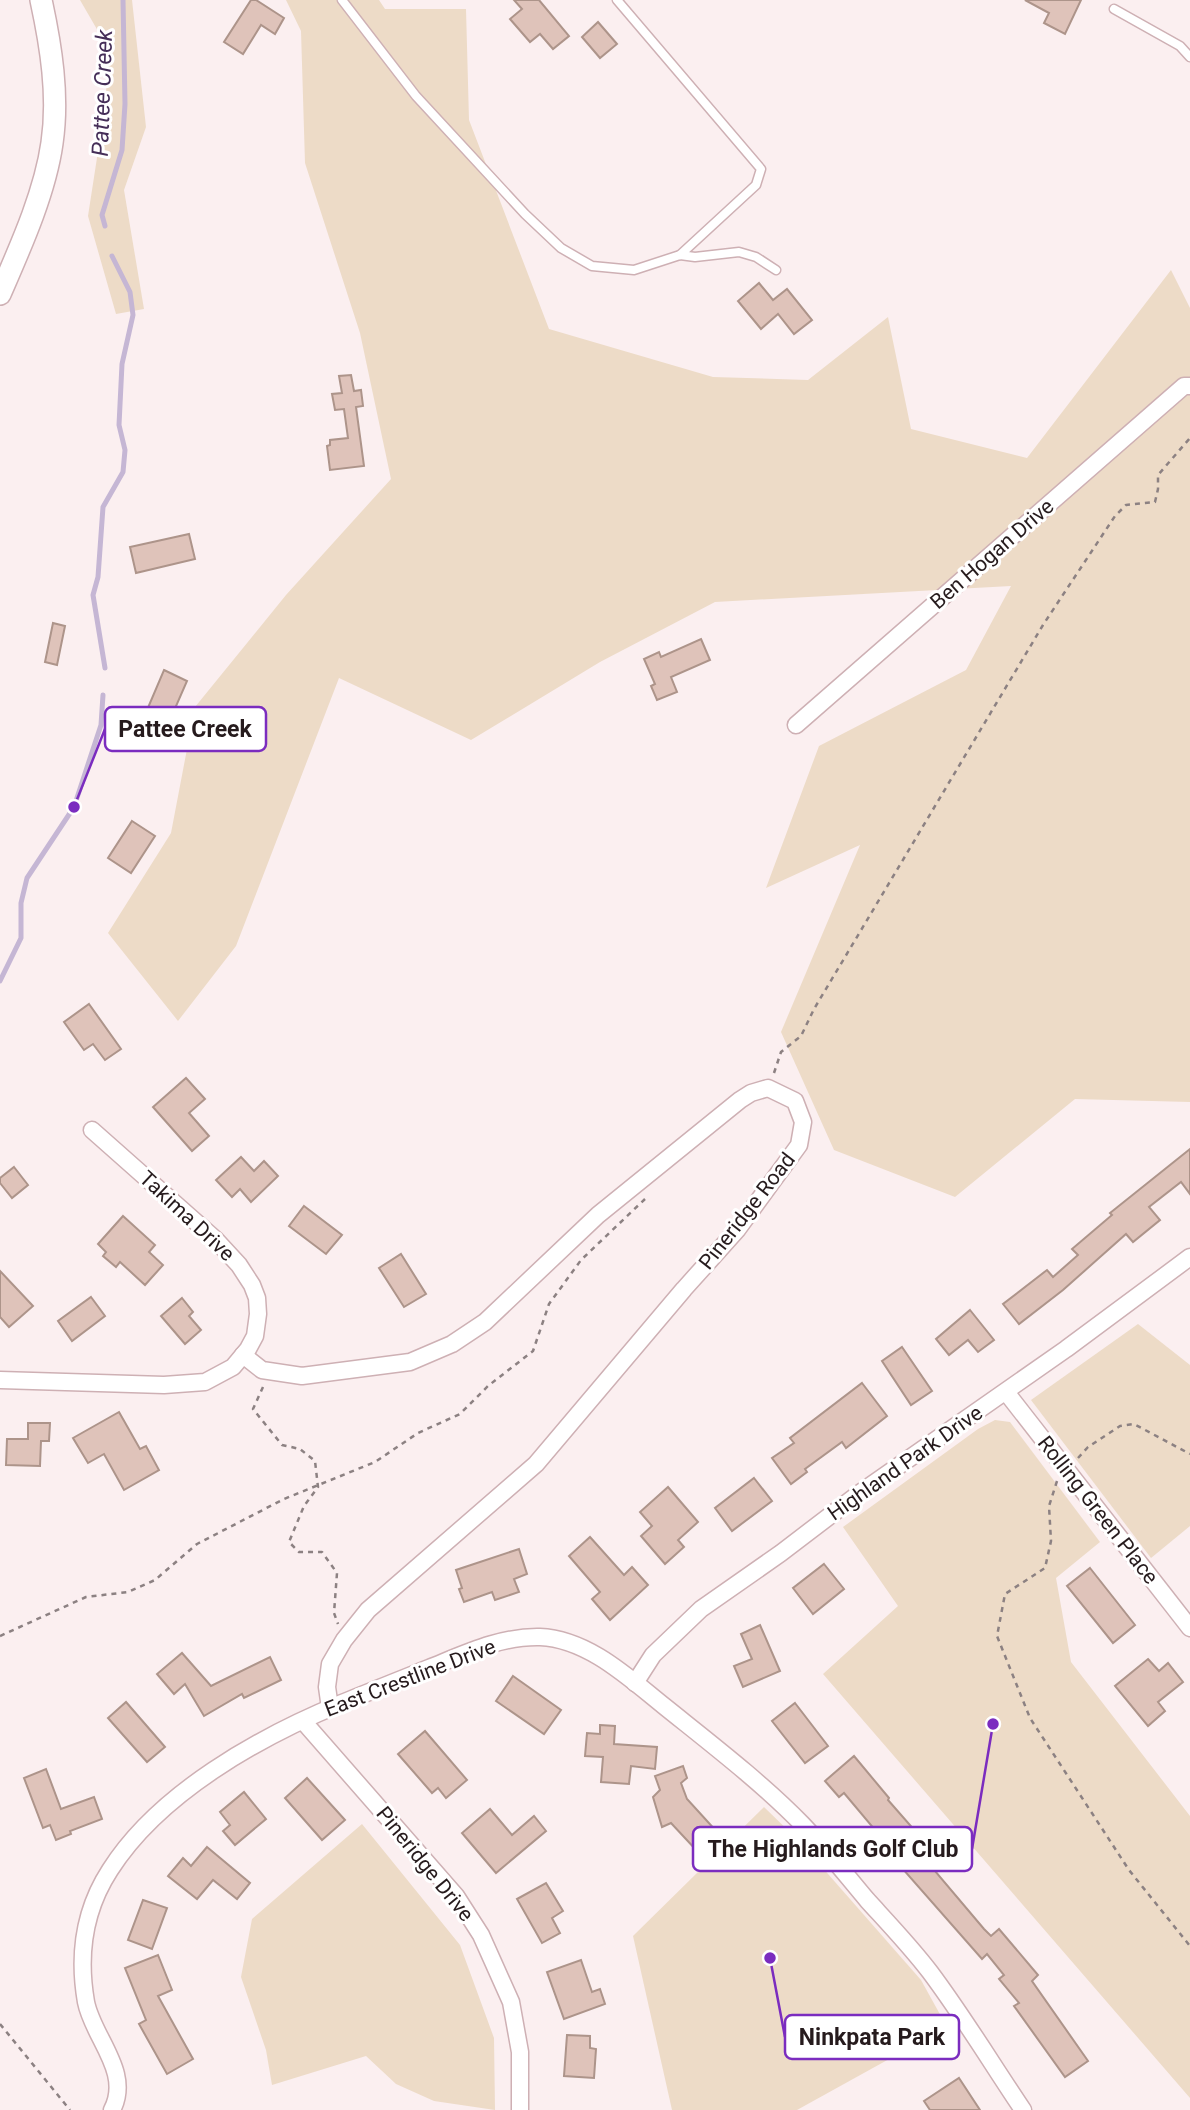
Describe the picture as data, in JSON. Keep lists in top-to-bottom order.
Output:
{
  "streets": {
    "street": [
      "Ben Hogan Drive",
      "Pineridge Road",
      "Takima Drive",
      "Highland Park Drive",
      "Rolling Green Place",
      "East Crestline Drive",
      "Pineridge Drive"
    ]
  },
  "crossings": [
    ["Pineridge Road", "East Crestline Drive"],
    ["Highland Park Drive", "Rolling Green Place"],
    ["Highland Park Drive", "East Crestline Drive"],
    ["East Crestline Drive", "Pineridge Drive"]
  ],
  "water": ["Pattee Creek"],
  "places": ["Pattee Creek", "The Highlands Golf Club", "Ninkpata Park"]
}
